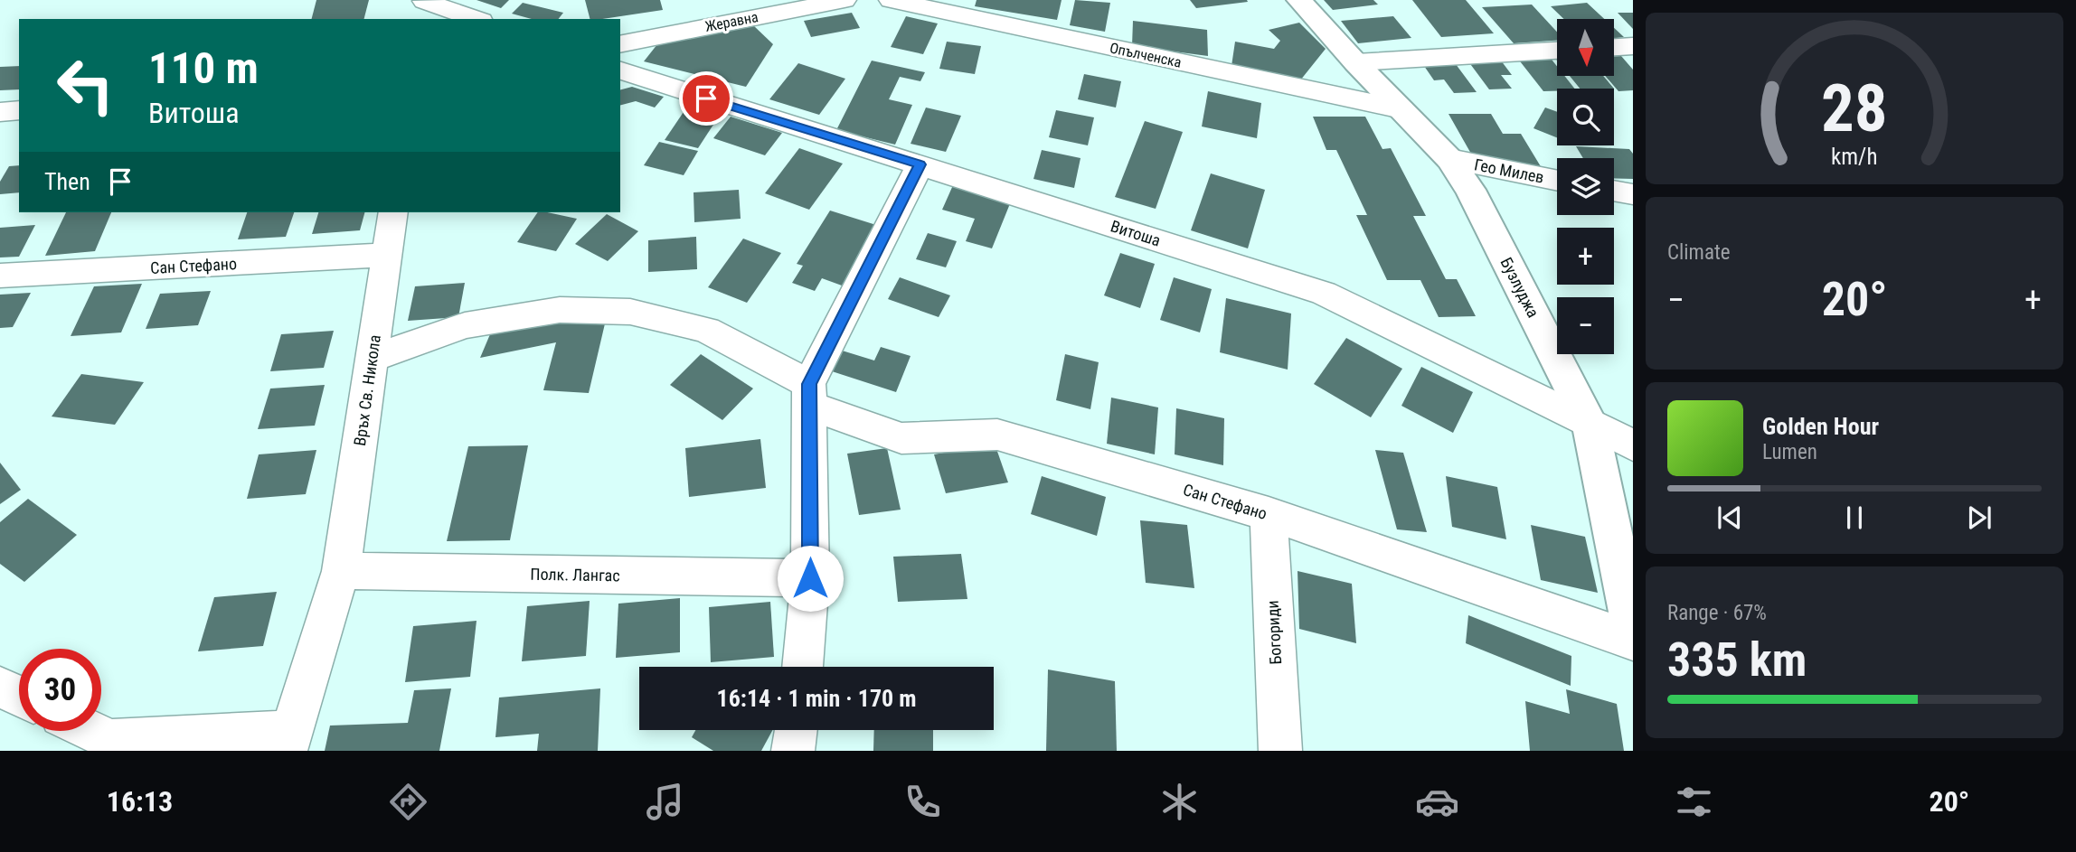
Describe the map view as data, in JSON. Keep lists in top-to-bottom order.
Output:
{
  "streets": {
    "street": [
      "Жеравна",
      "Опълченска",
      "Гео Милев",
      "Витоша",
      "Сан Стефано",
      "Бузлуджа",
      "Връх Св. Никола",
      "Полк. Лангас",
      "Богориди"
    ]
  },
  "crossings": [
    ["Опълченска", "Бузлуджа"],
    ["Гео Милев", "Бузлуджа"],
    ["Витоша", "Бузлуджа"],
    ["Сан Стефано", "Връх Св. Никола"],
    ["Сан Стефано", "Богориди"],
    ["Връх Св. Никола", "Полк. Лангас"]
  ],
  "north": "bottom",
  "page": {
    "map_buttons": ["+", "−"],
    "turn": ["110 m", "Витоша"],
    "then": "Then",
    "tile": [
      "Climate",
      ["Range · 67%", "335 km"]
    ],
    "heat": ["−", "20°", "+"],
    "song": ["Golden Hour", "Lumen"],
    "limit": "30",
    "trip": "16:14 · 1 min · 170 m",
    "tabs": ["16:13", "20°"],
    "gauge": ["28", "km/h"]
  }
}
